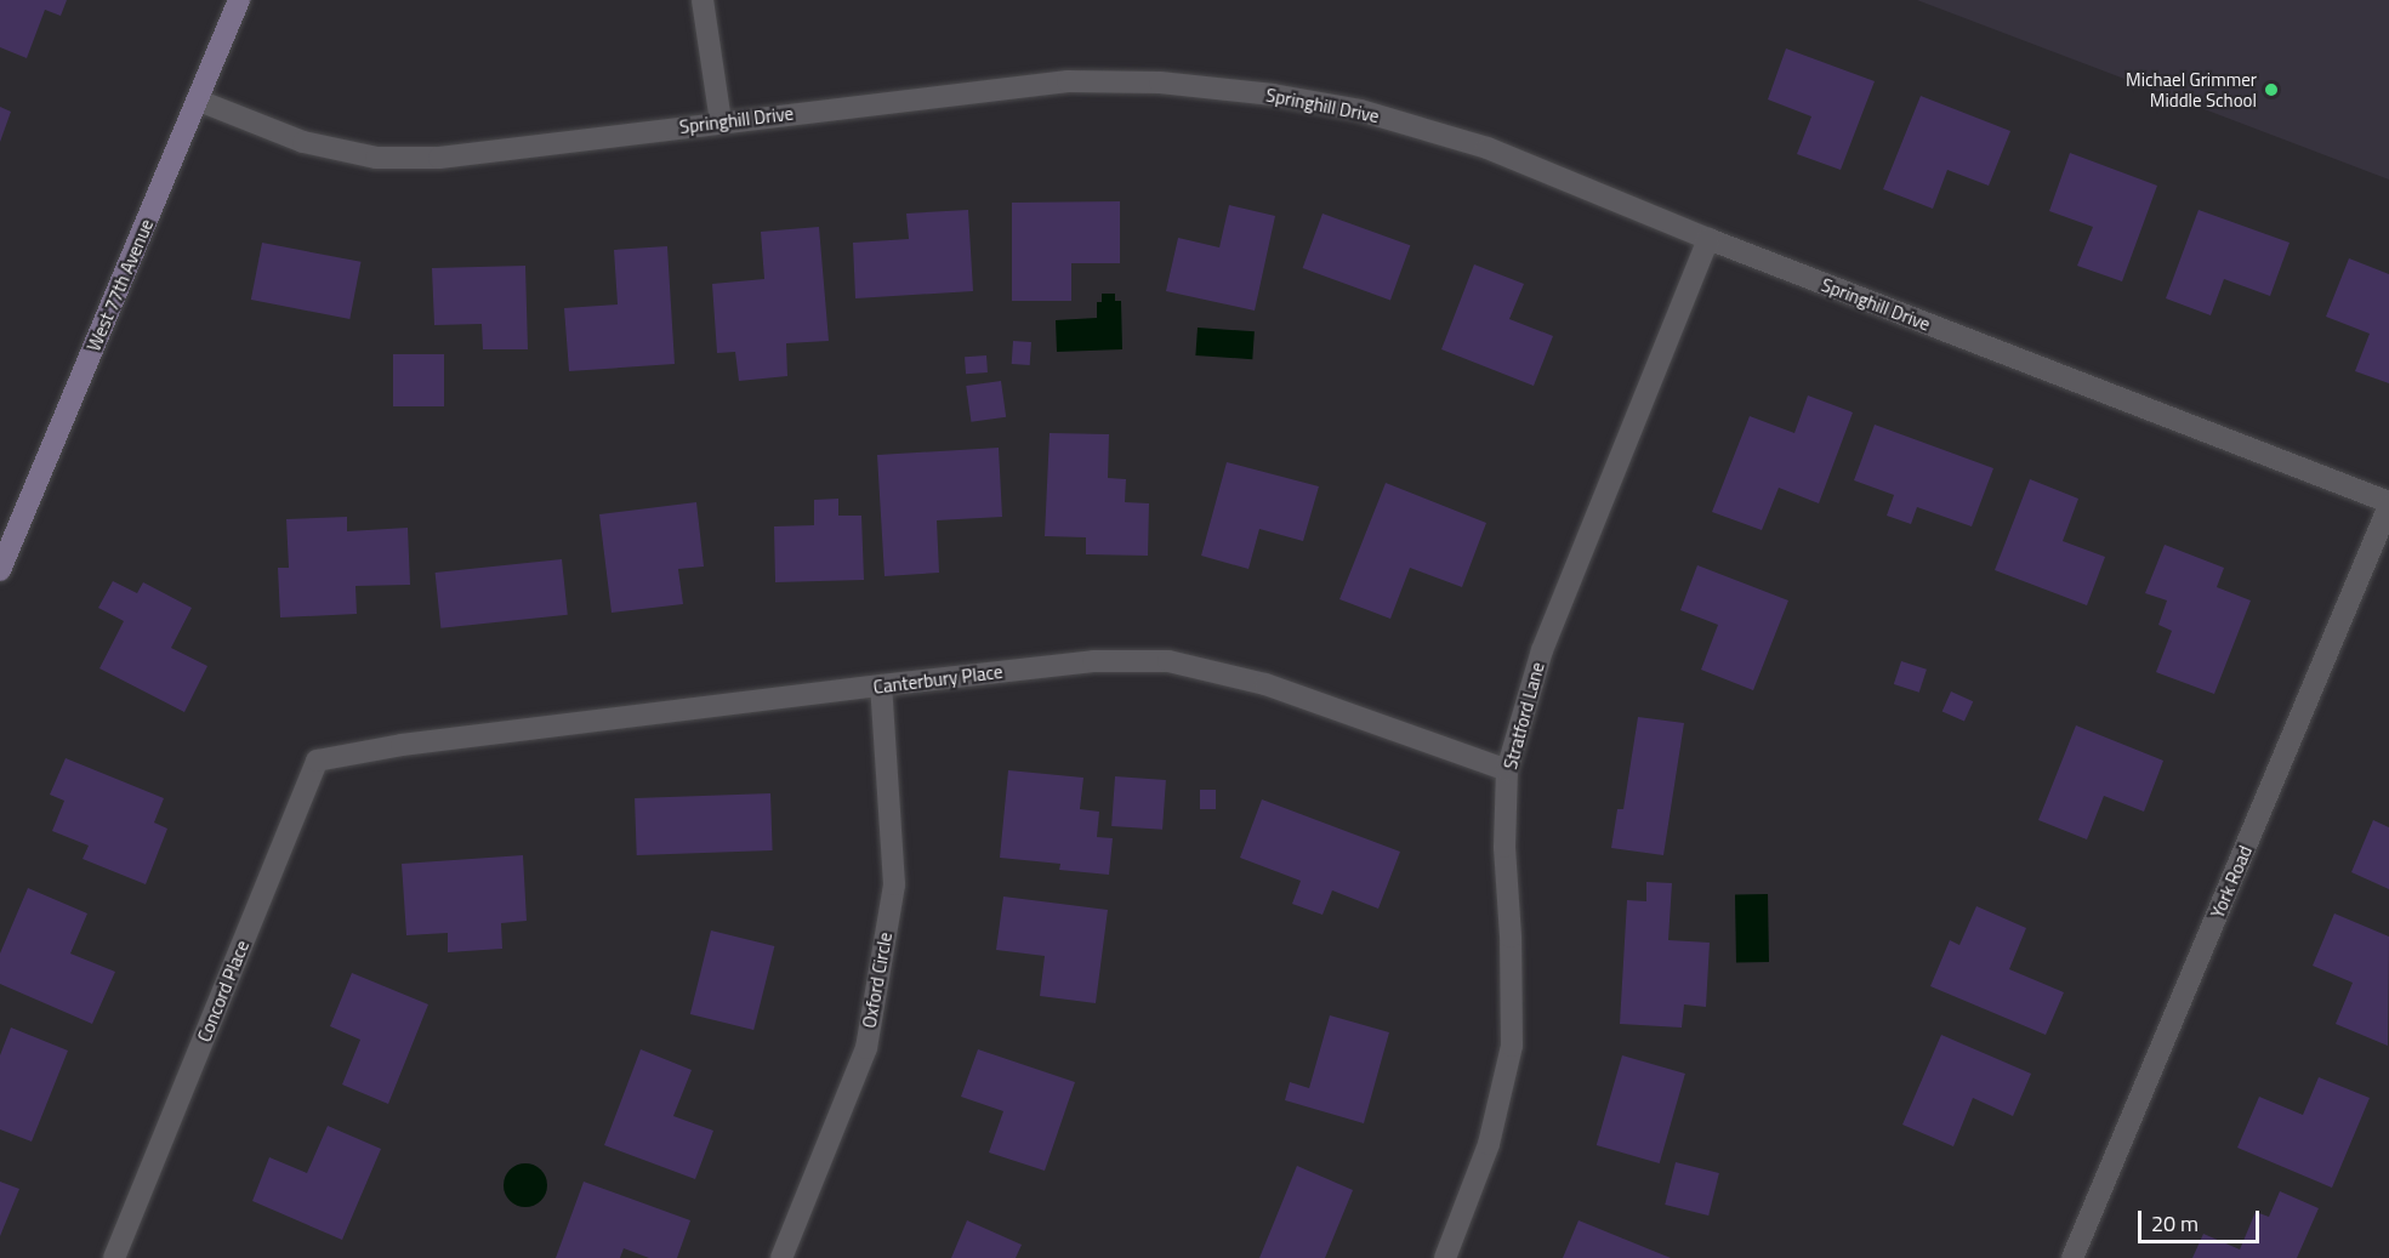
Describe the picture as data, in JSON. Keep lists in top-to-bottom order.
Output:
{
  "streets": {
    "street": [
      "Springhill Drive",
      "West 77th Avenue",
      "Canterbury Place",
      "Stratford Lane",
      "York Road",
      "Oxford Circle",
      "Concord Place"
    ]
  },
  "crossings": [
    ["Springhill Drive", "West 77th Avenue"],
    ["Springhill Drive", "Stratford Lane"],
    ["Springhill Drive", "York Road"],
    ["Canterbury Place", "Stratford Lane"],
    ["Canterbury Place", "Oxford Circle"],
    ["Canterbury Place", "Concord Place"]
  ],
  "places": ["Michael Grimmer Middle School"],
  "scale_bar": "20 m"
}
